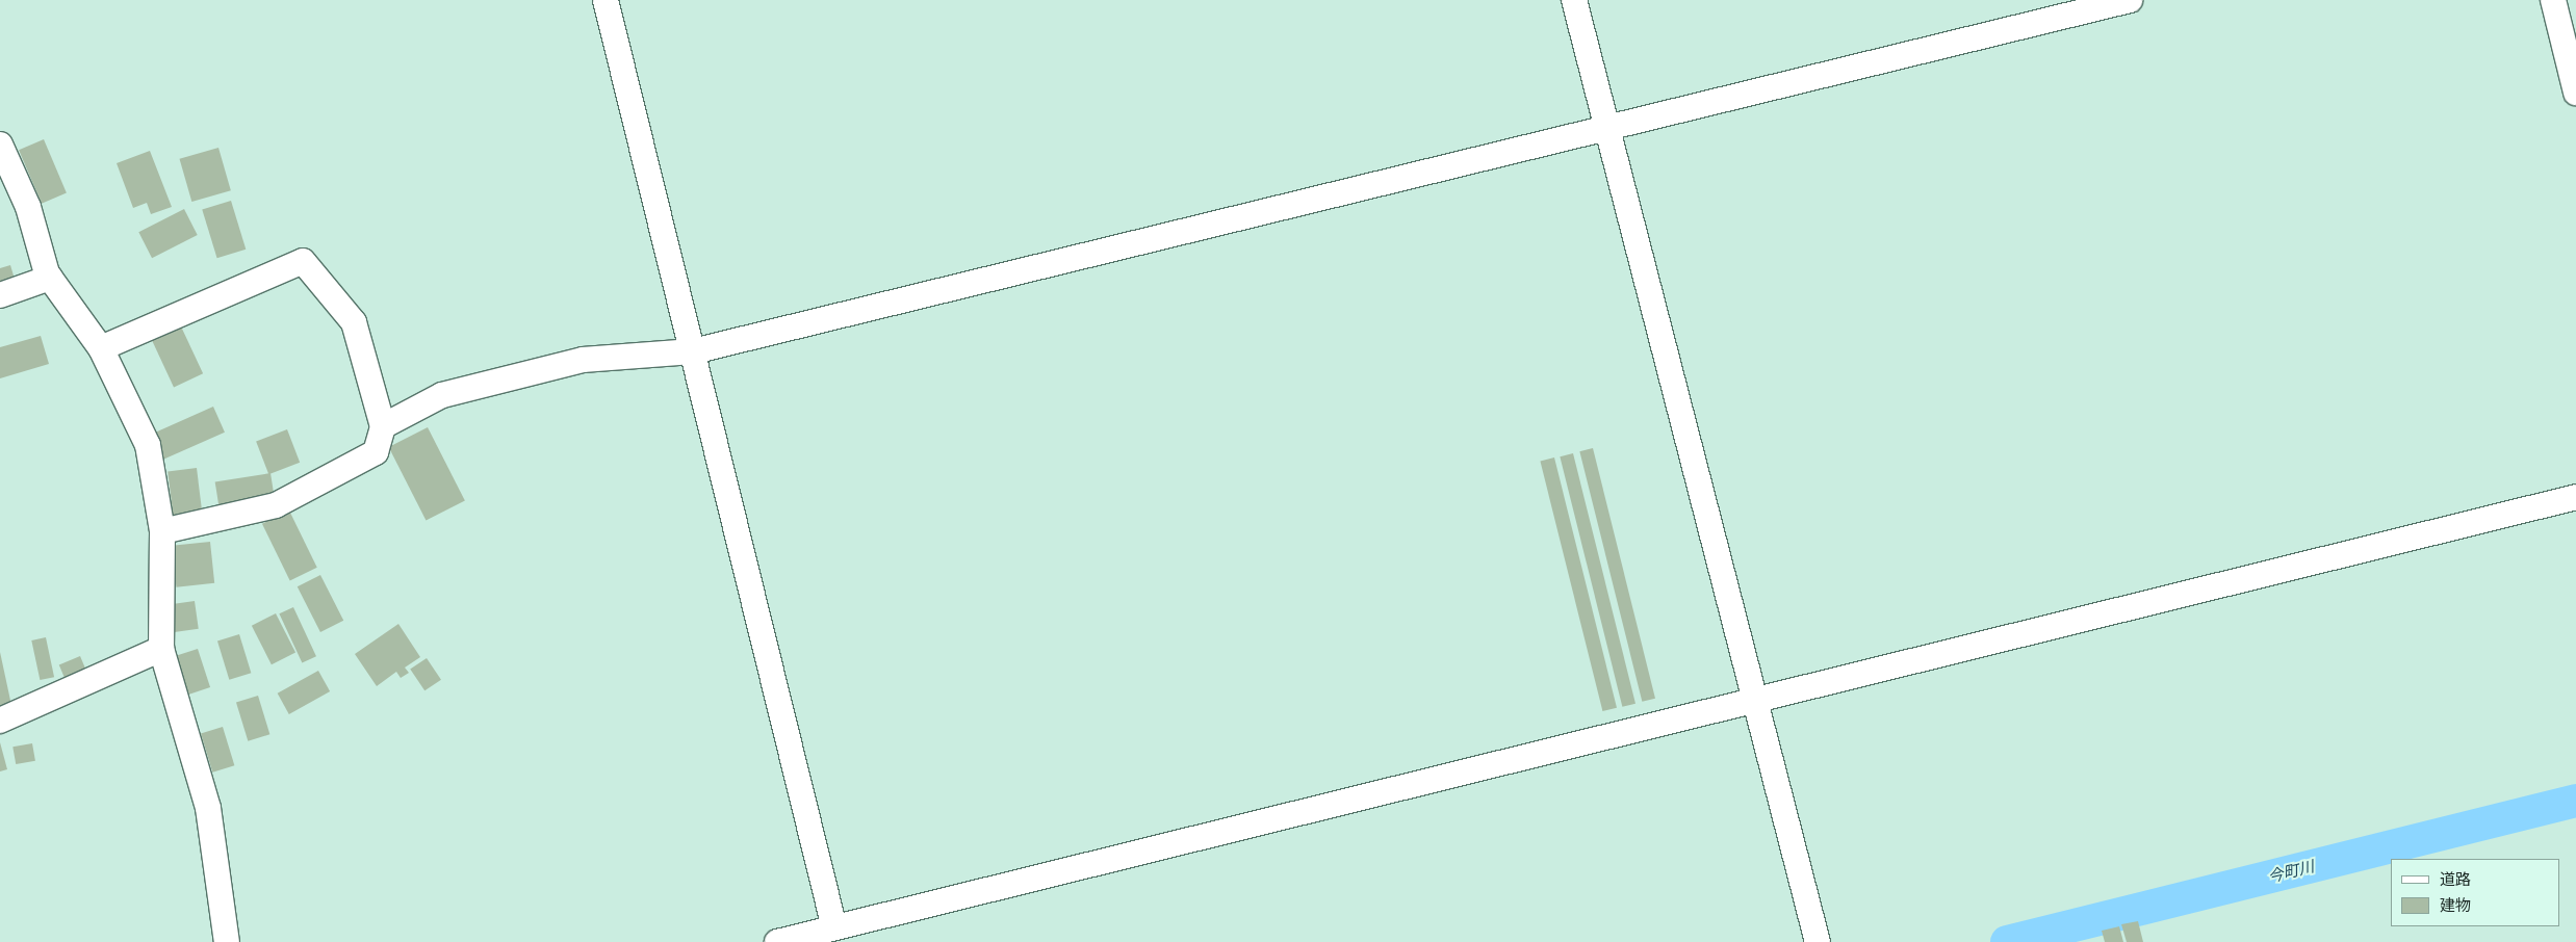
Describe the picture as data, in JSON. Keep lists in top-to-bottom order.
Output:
{
  "water": ["今町川"],
  "legend": ["道路", "建物"]
}
